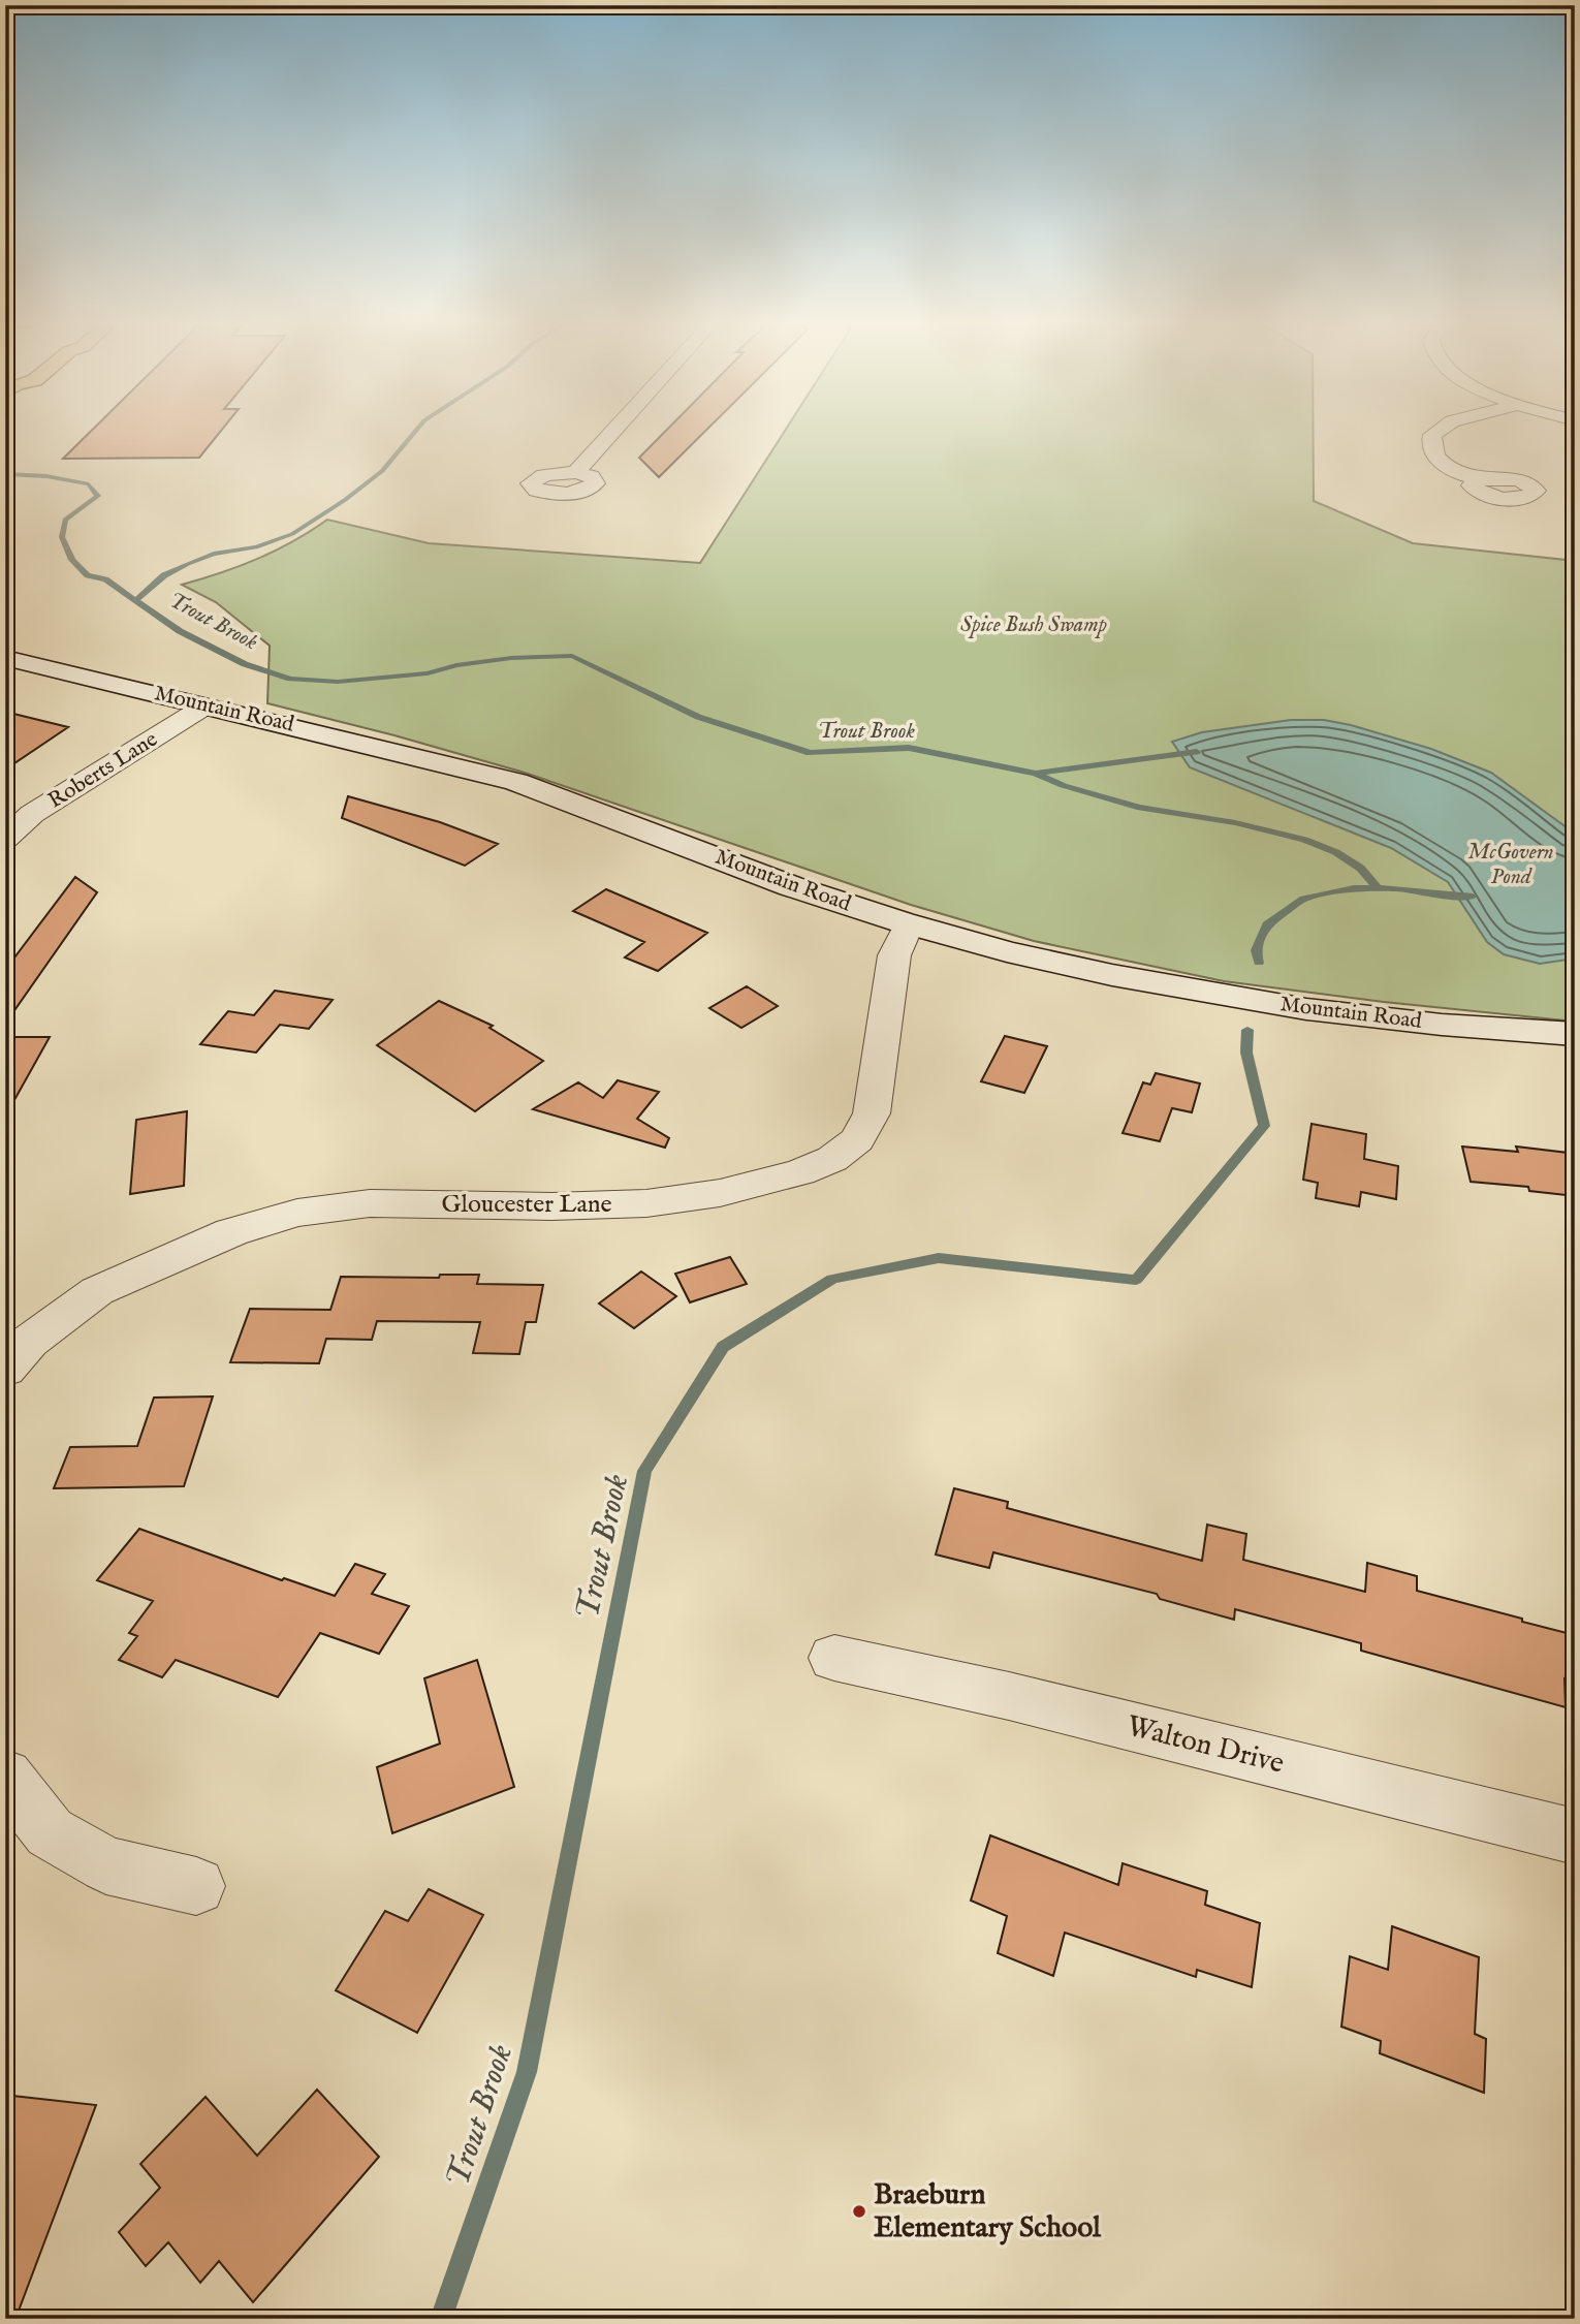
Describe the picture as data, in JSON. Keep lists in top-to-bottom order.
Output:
{
  "streets": {
    "main road": ["Mountain Road"],
    "street": ["Roberts Lane", "Gloucester Lane", "Walton Drive"]
  },
  "crossings": [
    ["Mountain Road", "Roberts Lane"],
    ["Mountain Road", "Gloucester Lane"]
  ],
  "water": ["Trout Brook", "McGovern Pond"],
  "parks": ["Spice Bush Swamp"],
  "places": ["Braeburn Elementary School"]
}
